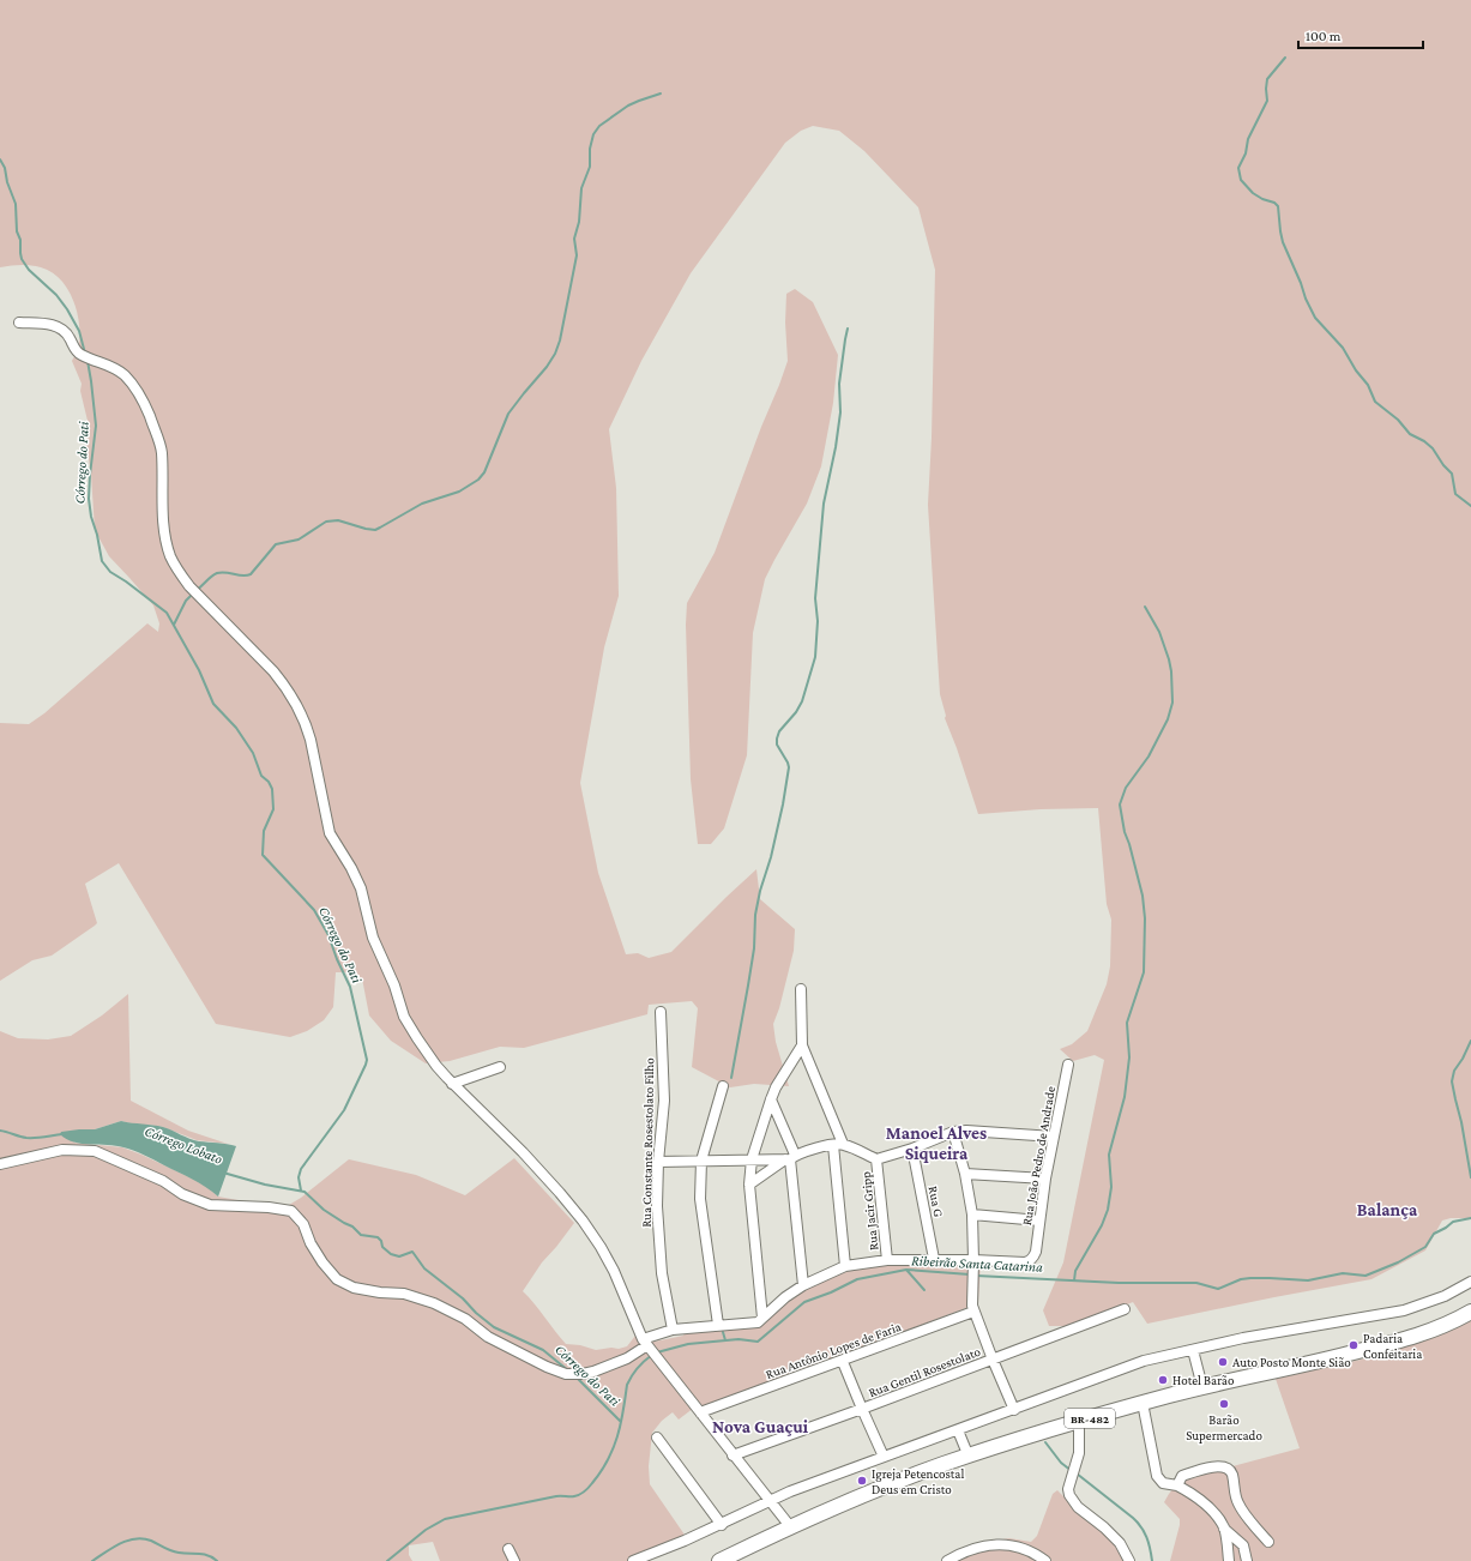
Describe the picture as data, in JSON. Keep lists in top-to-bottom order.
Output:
{
  "streets": {
    "highway": ["BR-482"],
    "street": [
      "Rua Constante Rosestolato Filho",
      "Rua João Pedro de Andrade",
      "Rua G",
      "Rua Jacir Gripp",
      "Rua Antônio Lopes de Faria",
      "Rua Gentil Rosestolato"
    ]
  },
  "districts": ["Manoel Alves Siqueira", "Balança", "Nova Guaçui"],
  "water": ["Córrego do Pati", "Córrego Lobato", "Ribeirão Santa Catarina"],
  "places": [
    "Padaria Confeitaria",
    "Auto Posto Monte Sião",
    "Hotel Barão",
    "Barão Supermercado",
    "Igreja Petencostal Deus em Cristo"
  ],
  "scale_bar": "100 m"
}
